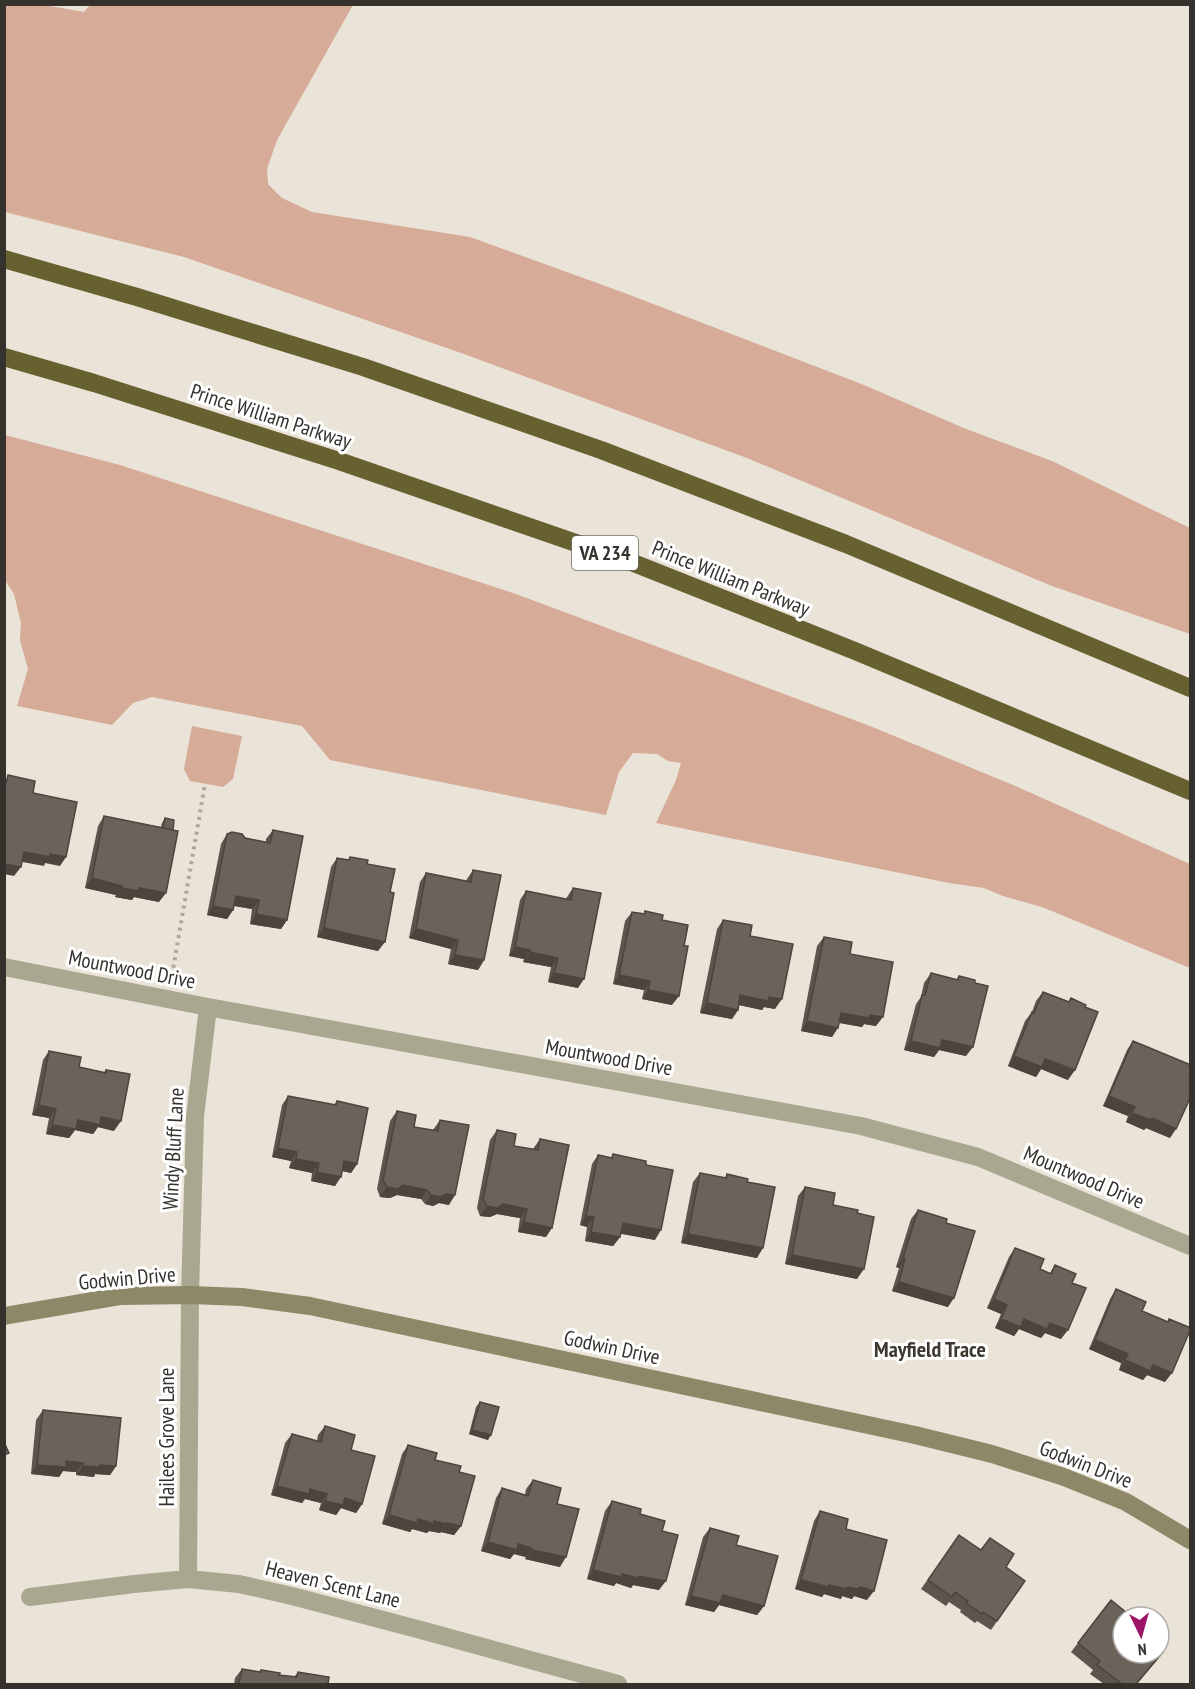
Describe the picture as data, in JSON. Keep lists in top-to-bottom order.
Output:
{
  "streets": {
    "highway": ["Prince William Parkway", "VA 234"],
    "street": [
      "Mountwood Drive",
      "Windy Bluff Lane",
      "Godwin Drive",
      "Hailees Grove Lane",
      "Heaven Scent Lane"
    ]
  },
  "crossings": [
    ["Mountwood Drive", "Windy Bluff Lane"],
    ["Windy Bluff Lane", "Godwin Drive"],
    ["Windy Bluff Lane", "Hailees Grove Lane"],
    ["Godwin Drive", "Hailees Grove Lane"],
    ["Hailees Grove Lane", "Heaven Scent Lane"]
  ],
  "districts": ["Mayfield Trace"],
  "north": "bottom"
}
